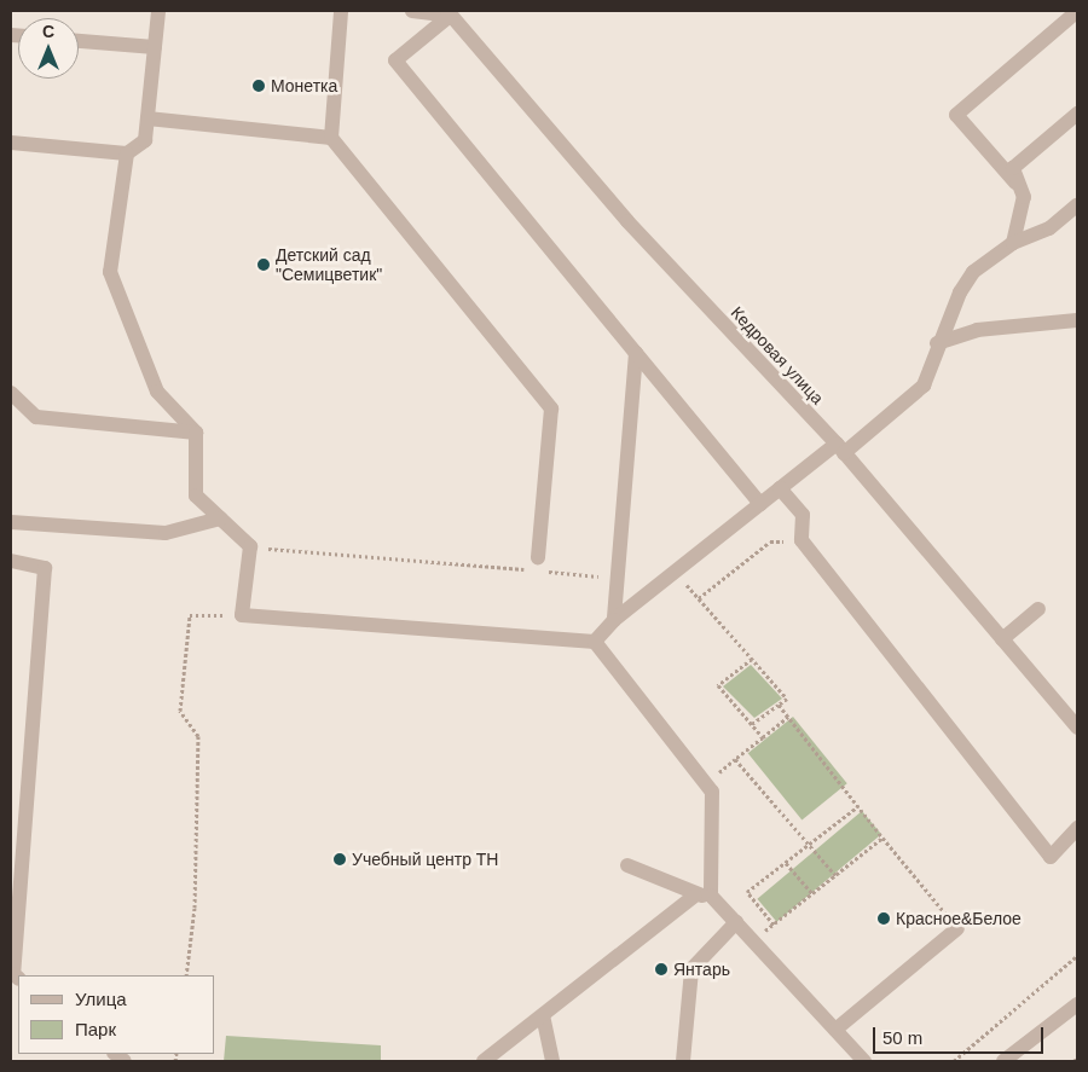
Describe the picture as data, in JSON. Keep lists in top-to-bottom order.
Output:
{
  "streets": {
    "street": ["Кедровая улица"]
  },
  "places": [
    "Монетка",
    "Детский сад \"Семицветик\"",
    "Учебный центр ТН",
    "Красное&Белое",
    "Янтарь"
  ],
  "legend": ["Улица", "Парк"],
  "scale_bar": "50 m",
  "north": "top"
}
